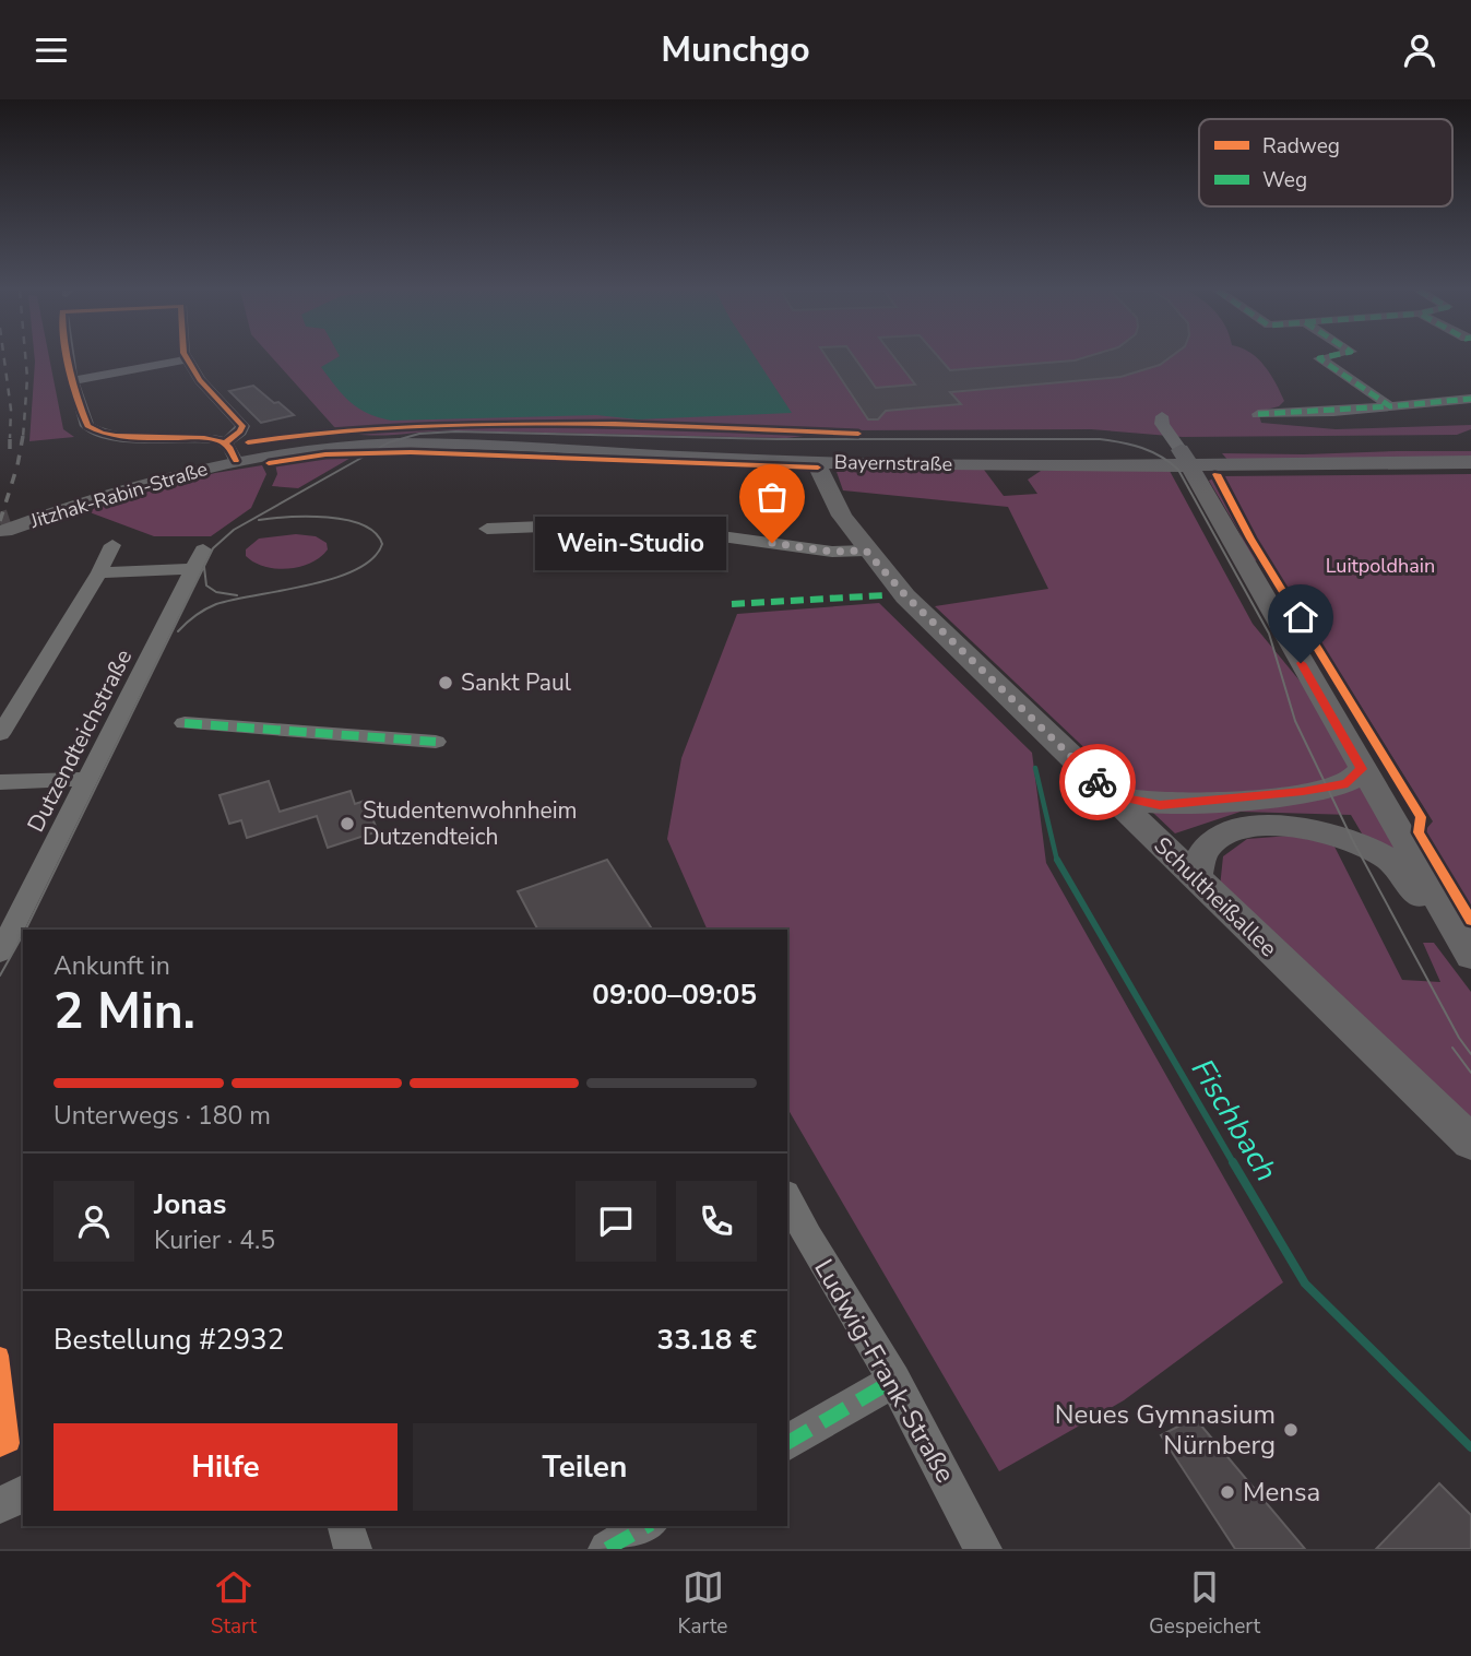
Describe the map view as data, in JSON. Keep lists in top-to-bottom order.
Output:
{
  "streets": {
    "main road": ["Bayernstraße", "Jitzhak-Rabin-Straße", "Schultheißallee"],
    "street": ["Dutzendteichstraße", "Ludwig-Frank-Straße"]
  },
  "crossings": [
    ["Bayernstraße", "Jitzhak-Rabin-Straße"],
    ["Bayernstraße", "Schultheißallee"]
  ],
  "water": ["Fischbach"],
  "parks": ["Luitpoldhain"],
  "places": [
    "Wein-Studio",
    "Sankt Paul",
    "Studentenwohnheim Dutzendteich",
    "Neues Gymnasium Nürnberg",
    "Mensa"
  ],
  "legend": ["Radweg", "Weg"],
  "page": {
    "header": "Munchgo",
    "bubble": "Wein-Studio",
    "heading": ["2 Min.", "Ankunft in", "09:00–09:05"],
    "panel": [
      "Jonas",
      "Kurier · 4.5",
      "Bestellung #2932",
      "33.18 €"
    ],
    "bar": "Unterwegs · 180 m",
    "buttons": ["Hilfe", "Teilen"],
    "tabs": ["Start", "Karte", "Gespeichert"]
  }
}
